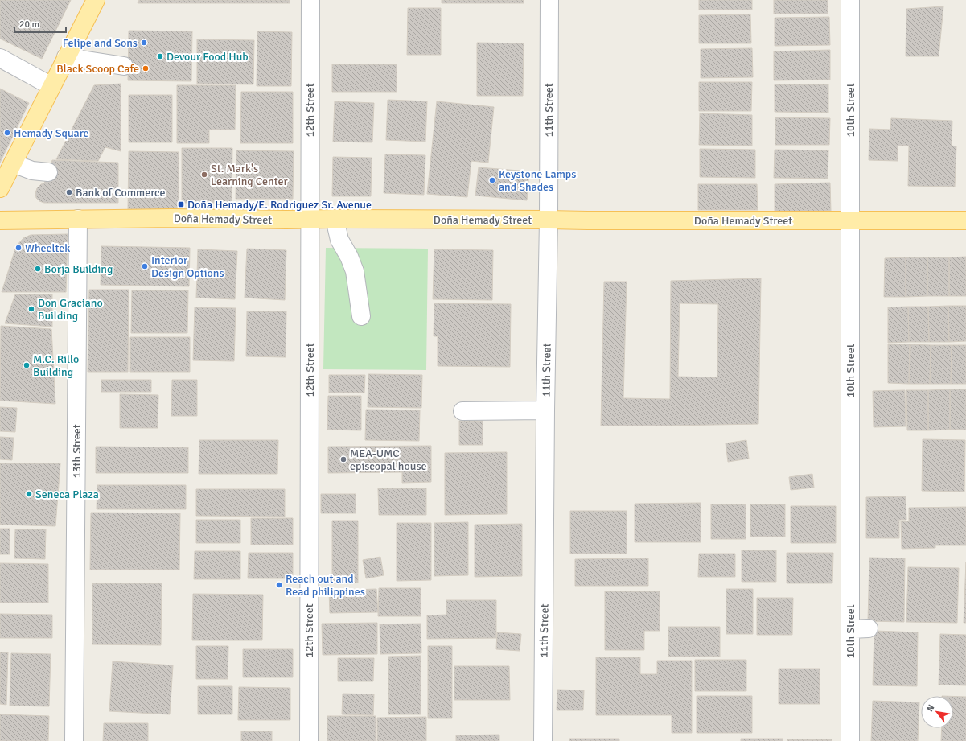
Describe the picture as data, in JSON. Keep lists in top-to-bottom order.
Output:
{
  "streets": {
    "main road": ["Doña Hemady Street"],
    "street": [
      "12th Street",
      "11th Street",
      "10th Street",
      "13th Street"
    ]
  },
  "crossings": [
    ["12th Street", "Doña Hemady Street"],
    ["11th Street", "Doña Hemady Street"],
    ["10th Street", "Doña Hemady Street"],
    ["Doña Hemady Street", "13th Street"]
  ],
  "places": {
    "other": [
      "Felipe and Sons",
      "Devour Food Hub",
      "Black Scoop Cafe",
      "Hemady Square",
      "St. Mark's Learning Center",
      "Keystone Lamps and Shades",
      "Bank of Commerce",
      "Wheeltek",
      "Interior Design Options",
      "Borja Building",
      "Don Graciano Building",
      "M.C. Rillo Building",
      "MEA-UMC episcopal house",
      "Seneca Plaza",
      "Reach out and Read philippines"
    ],
    "transit": ["Doña Hemady/E. Rodriguez Sr. Avenue"]
  },
  "scale_bar": "20 m",
  "north": "top left"
}
